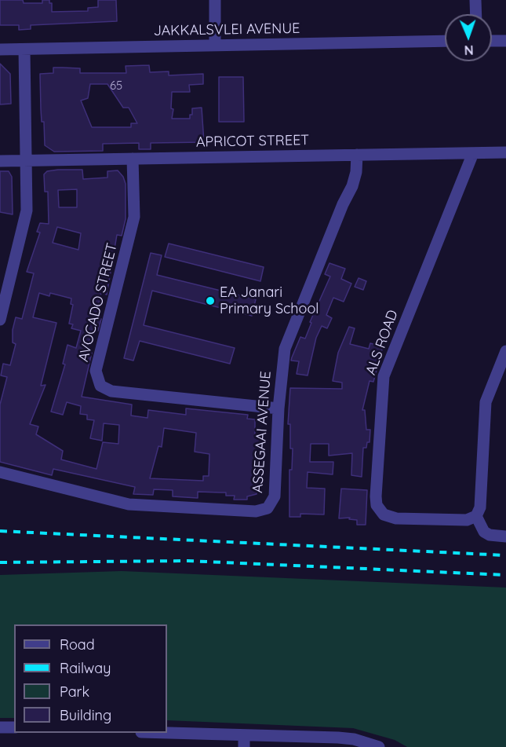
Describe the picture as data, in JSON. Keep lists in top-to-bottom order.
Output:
{
  "streets": {
    "street": [
      "JAKKALSVLEI AVENUE",
      "APRICOT STREET",
      "AVOCADO STREET",
      "ALS ROAD",
      "ASSEGAAI AVENUE"
    ]
  },
  "crossings": [
    ["APRICOT STREET", "AVOCADO STREET"],
    ["APRICOT STREET", "ALS ROAD"],
    ["APRICOT STREET", "ASSEGAAI AVENUE"],
    ["AVOCADO STREET", "ASSEGAAI AVENUE"]
  ],
  "places": ["EA Janari Primary School"],
  "house_numbers": ["65"],
  "legend": [
    "Road",
    "Railway",
    "Park",
    "Building"
  ],
  "north": "bottom"
}
